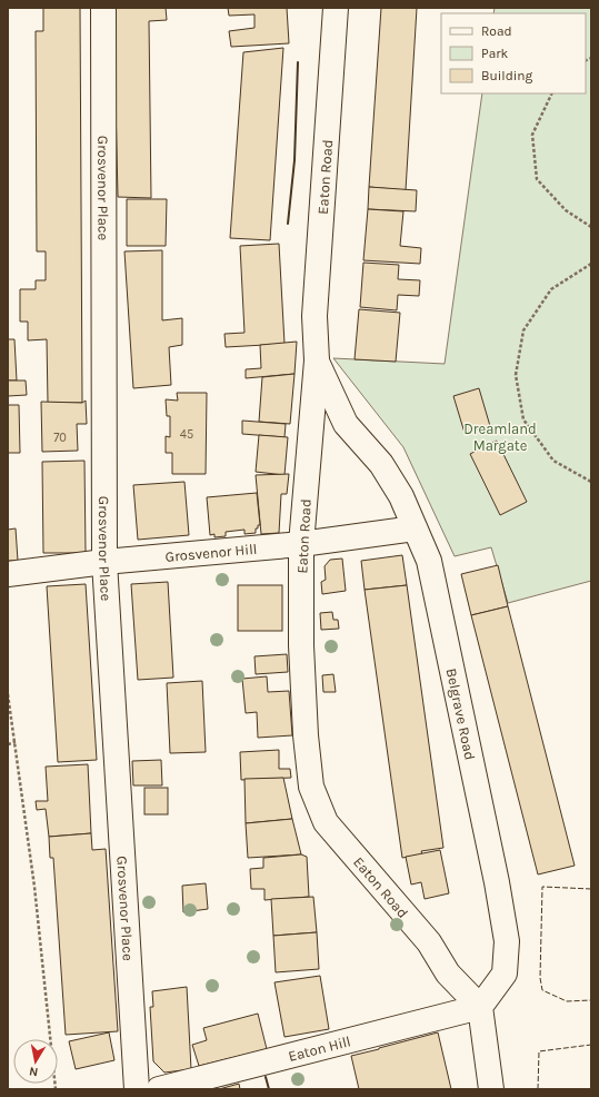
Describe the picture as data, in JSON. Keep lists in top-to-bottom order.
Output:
{
  "streets": {
    "main road": [
      "Eaton Road",
      "Grosvenor Place",
      "Grosvenor Hill",
      "Belgrave Road",
      "Eaton Hill"
    ]
  },
  "crossings": [
    ["Eaton Road", "Grosvenor Hill"],
    ["Eaton Road", "Belgrave Road"],
    ["Eaton Road", "Eaton Hill"],
    ["Grosvenor Place", "Grosvenor Hill"],
    ["Grosvenor Hill", "Belgrave Road"],
    ["Belgrave Road", "Eaton Hill"]
  ],
  "parks": ["Dreamland Margate"],
  "house_numbers": ["45", "70"],
  "legend": ["Road", "Park", "Building"],
  "north": "bottom"
}
